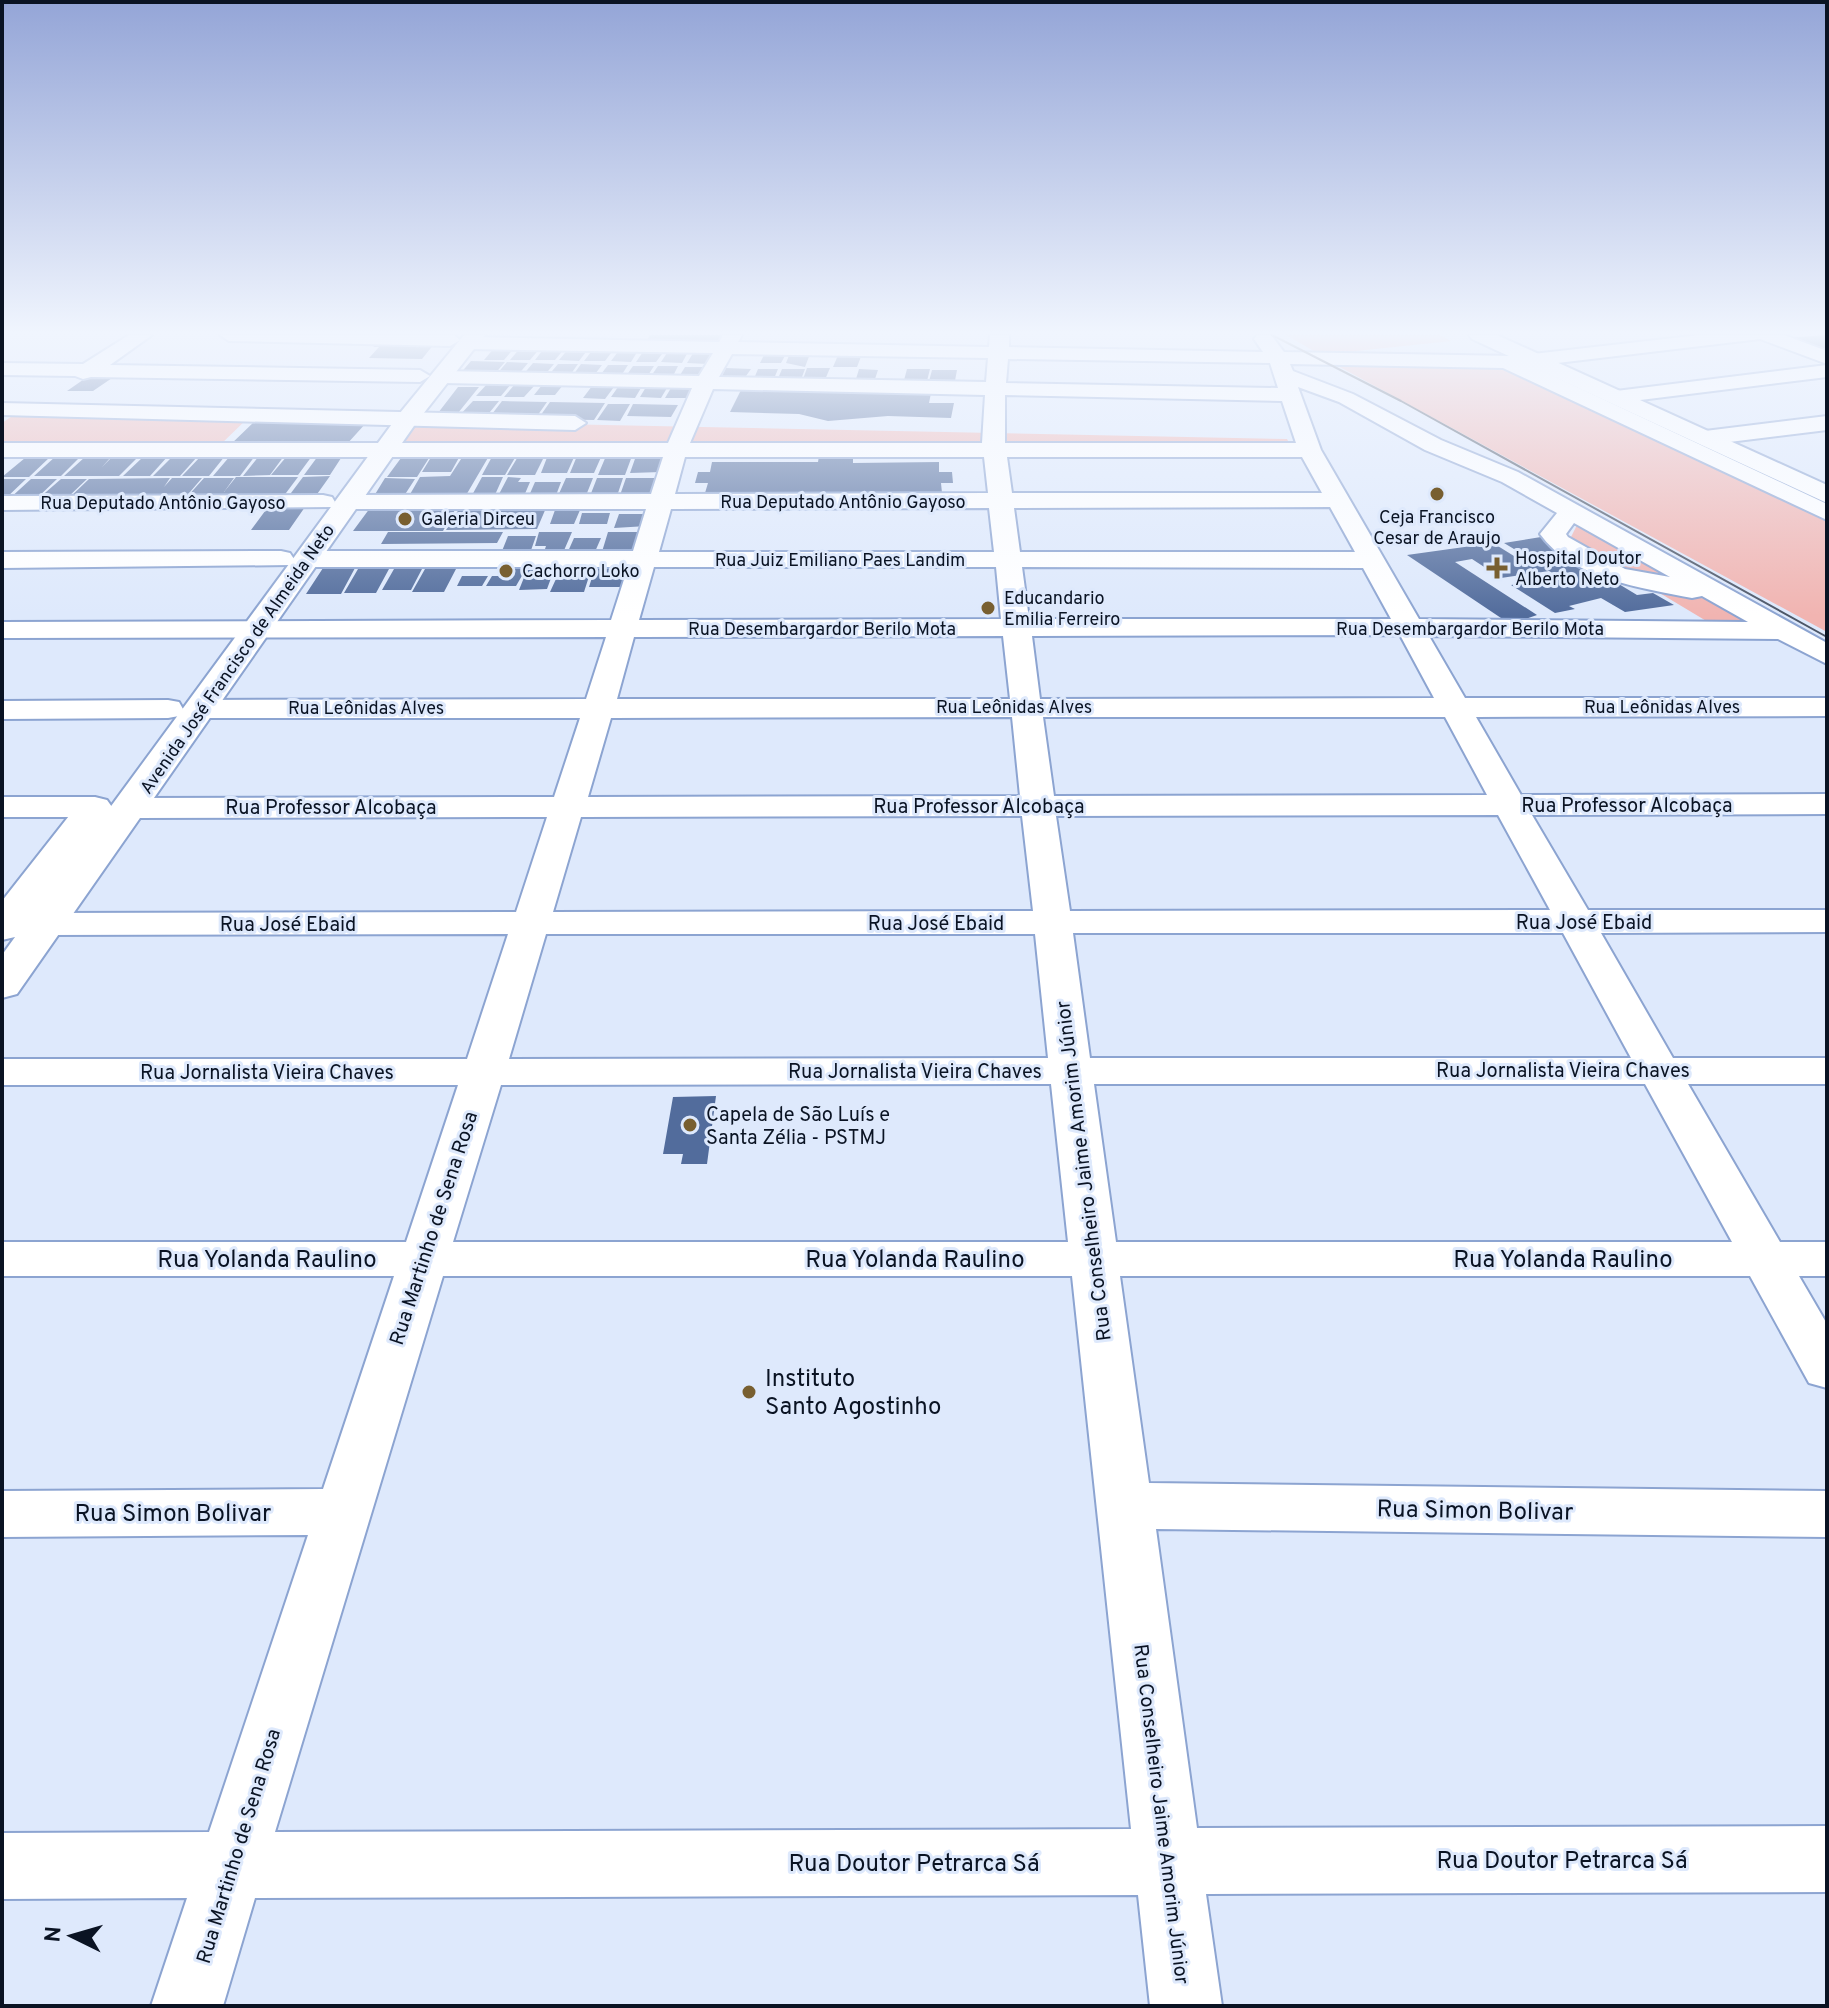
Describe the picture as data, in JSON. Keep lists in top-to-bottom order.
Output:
{
  "streets": {
    "main road": ["Avenida José Francisco de Almeida Neto"],
    "street": [
      "Rua Deputado Antônio Gayoso",
      "Rua Juiz Emiliano Paes Landim",
      "Rua Desembargardor Berilo Mota",
      "Rua Leônidas Alves",
      "Rua Professor Alcobaça",
      "Rua José Ebaid",
      "Rua Jornalista Vieira Chaves",
      "Rua Conselheiro Jaime Amorim Júnior",
      "Rua Martinho de Sena Rosa",
      "Rua Yolanda Raulino",
      "Rua Simon Bolivar",
      "Rua Doutor Petrarca Sá"
    ]
  },
  "crossings": [
    ["Rua Deputado Antônio Gayoso", "Avenida José Francisco de Almeida Neto"],
    ["Rua Deputado Antônio Gayoso", "Rua Conselheiro Jaime Amorim Júnior"],
    ["Rua Deputado Antônio Gayoso", "Rua Martinho de Sena Rosa"],
    ["Rua Juiz Emiliano Paes Landim", "Avenida José Francisco de Almeida Neto"],
    ["Rua Juiz Emiliano Paes Landim", "Rua Conselheiro Jaime Amorim Júnior"],
    ["Rua Juiz Emiliano Paes Landim", "Rua Martinho de Sena Rosa"],
    ["Rua Desembargardor Berilo Mota", "Avenida José Francisco de Almeida Neto"],
    ["Rua Desembargardor Berilo Mota", "Rua Conselheiro Jaime Amorim Júnior"],
    ["Rua Desembargardor Berilo Mota", "Rua Martinho de Sena Rosa"],
    ["Avenida José Francisco de Almeida Neto", "Rua Leônidas Alves"],
    ["Avenida José Francisco de Almeida Neto", "Rua Professor Alcobaça"],
    ["Avenida José Francisco de Almeida Neto", "Rua José Ebaid"],
    ["Rua Leônidas Alves", "Rua Conselheiro Jaime Amorim Júnior"],
    ["Rua Leônidas Alves", "Rua Martinho de Sena Rosa"],
    ["Rua Professor Alcobaça", "Rua Conselheiro Jaime Amorim Júnior"],
    ["Rua Professor Alcobaça", "Rua Martinho de Sena Rosa"],
    ["Rua José Ebaid", "Rua Conselheiro Jaime Amorim Júnior"],
    ["Rua José Ebaid", "Rua Martinho de Sena Rosa"],
    ["Rua Jornalista Vieira Chaves", "Rua Conselheiro Jaime Amorim Júnior"],
    ["Rua Jornalista Vieira Chaves", "Rua Martinho de Sena Rosa"],
    ["Rua Conselheiro Jaime Amorim Júnior", "Rua Yolanda Raulino"],
    ["Rua Conselheiro Jaime Amorim Júnior", "Rua Simon Bolivar"],
    ["Rua Conselheiro Jaime Amorim Júnior", "Rua Doutor Petrarca Sá"],
    ["Rua Martinho de Sena Rosa", "Rua Yolanda Raulino"],
    ["Rua Martinho de Sena Rosa", "Rua Simon Bolivar"],
    ["Rua Martinho de Sena Rosa", "Rua Doutor Petrarca Sá"]
  ],
  "places": {
    "other": [
      "Ceja Francisco Cesar de Araujo",
      "Galeria Dirceu",
      "Cachorro Loko",
      "Educandario Emilia Ferreiro",
      "Capela de São Luís e Santa Zélia - PSTMJ",
      "Instituto Santo Agostinho"
    ],
    "health": ["Hospital Doutor Alberto Neto"]
  },
  "north": "left"
}
